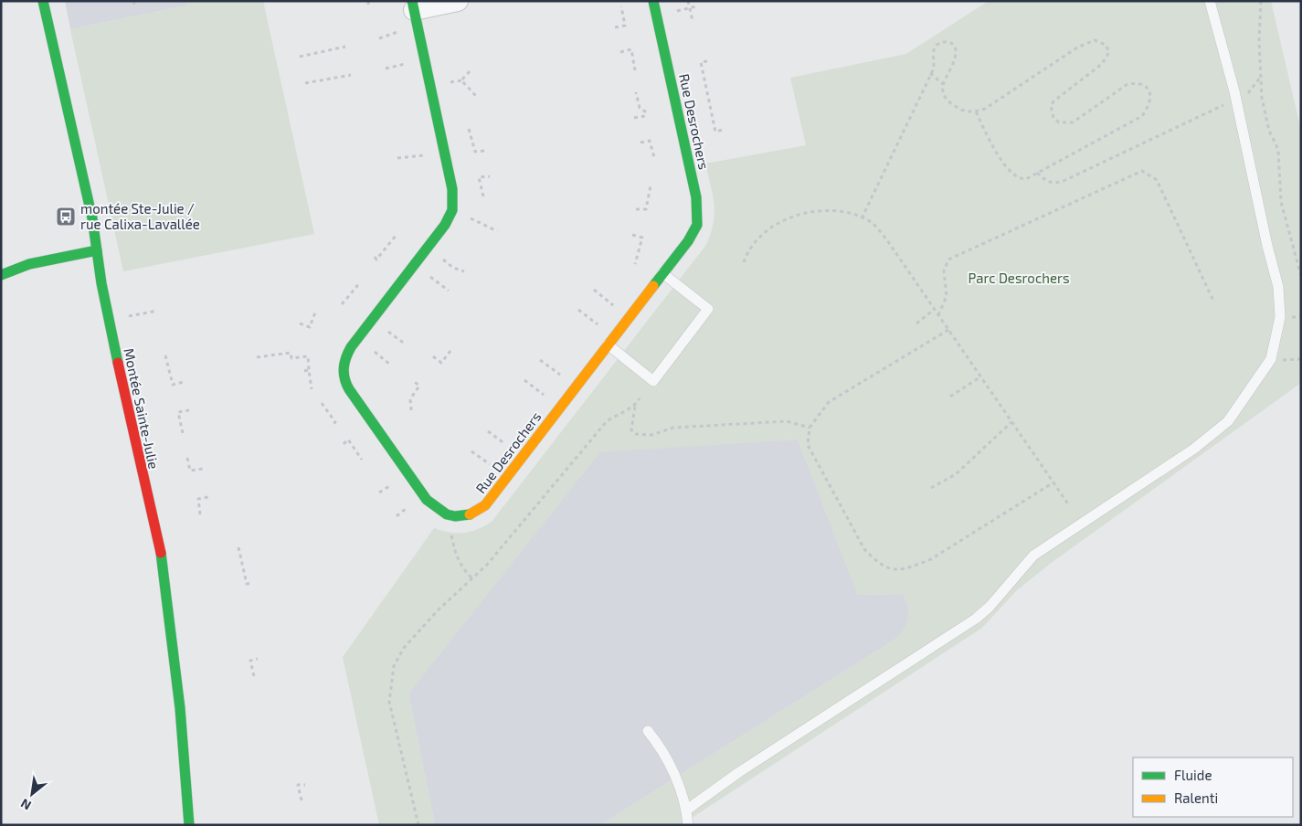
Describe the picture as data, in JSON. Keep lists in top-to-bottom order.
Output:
{
  "streets": {
    "street": ["Rue Desrochers", "Montée Sainte-Julie"]
  },
  "parks": ["Parc Desrochers"],
  "places": {
    "bus stop": ["montée Ste-Julie / rue Calixa-Lavallée"]
  },
  "legend": ["Fluide", "Ralenti"],
  "north": "bottom left"
}
